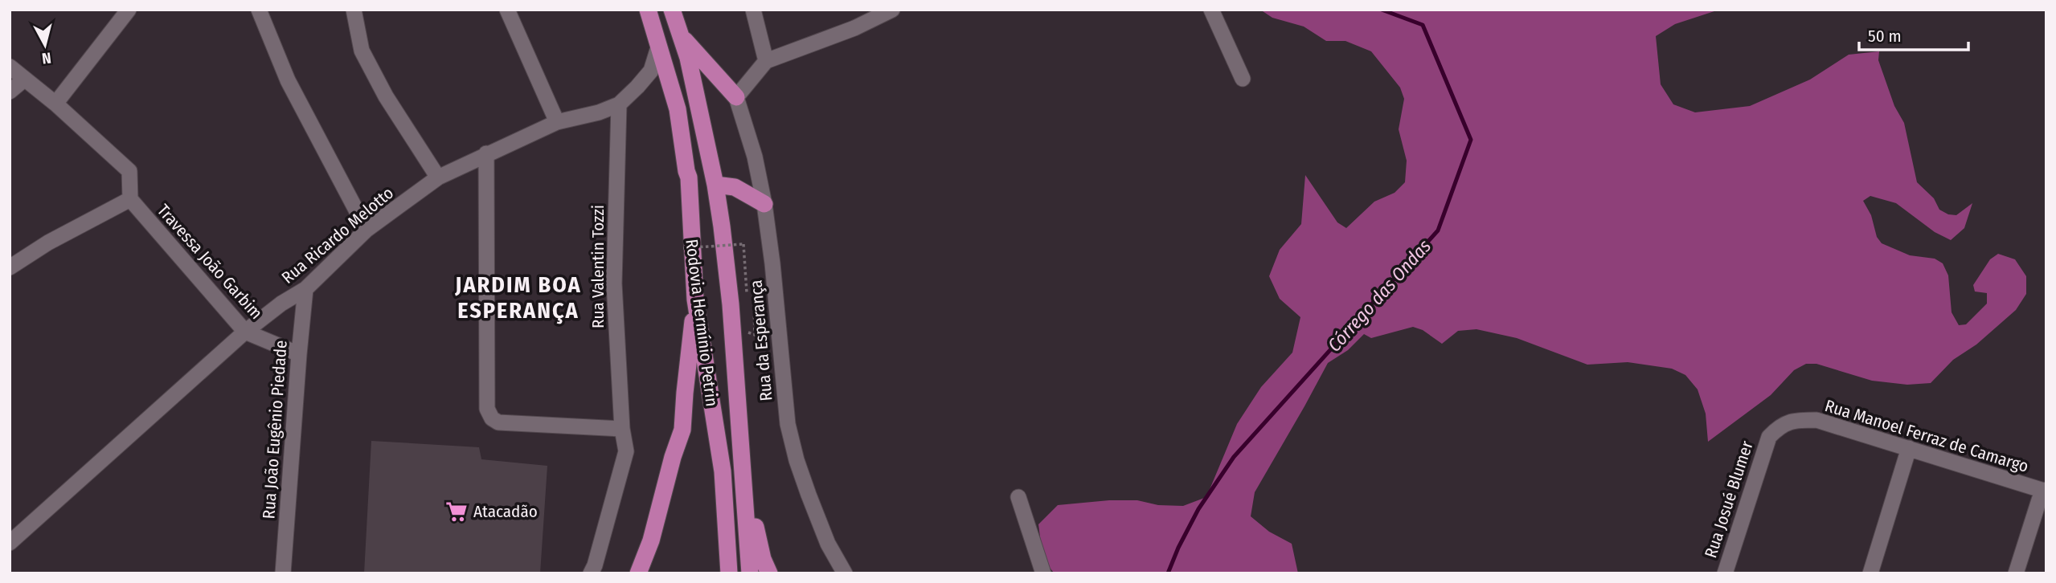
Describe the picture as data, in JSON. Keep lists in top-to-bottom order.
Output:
{
  "streets": {
    "main road": ["Rodovia Hermínio Petrin"],
    "street": [
      "Rua Ricardo Melotto",
      "Travessa João Garbim",
      "Rua Valentin Tozzi",
      "Rua da Esperança",
      "Rua João Eugênio Piedade",
      "Rua Manoel Ferraz de Camargo",
      "Rua Josué Blumer"
    ]
  },
  "crossings": [
    ["Rua Ricardo Melotto", "Travessa João Garbim"],
    ["Rua Ricardo Melotto", "Rua Valentin Tozzi"],
    ["Rua Ricardo Melotto", "Rodovia Hermínio Petrin"],
    ["Rua Ricardo Melotto", "Rua João Eugênio Piedade"],
    ["Travessa João Garbim", "Rua João Eugênio Piedade"],
    ["Rua Manoel Ferraz de Camargo", "Rua Josué Blumer"]
  ],
  "districts": ["JARDIM BOA ESPERANÇA"],
  "water": ["Córrego das Ondas"],
  "places": {
    "supermarket": ["Atacadão"]
  },
  "scale_bar": "50 m",
  "north": "bottom"
}
